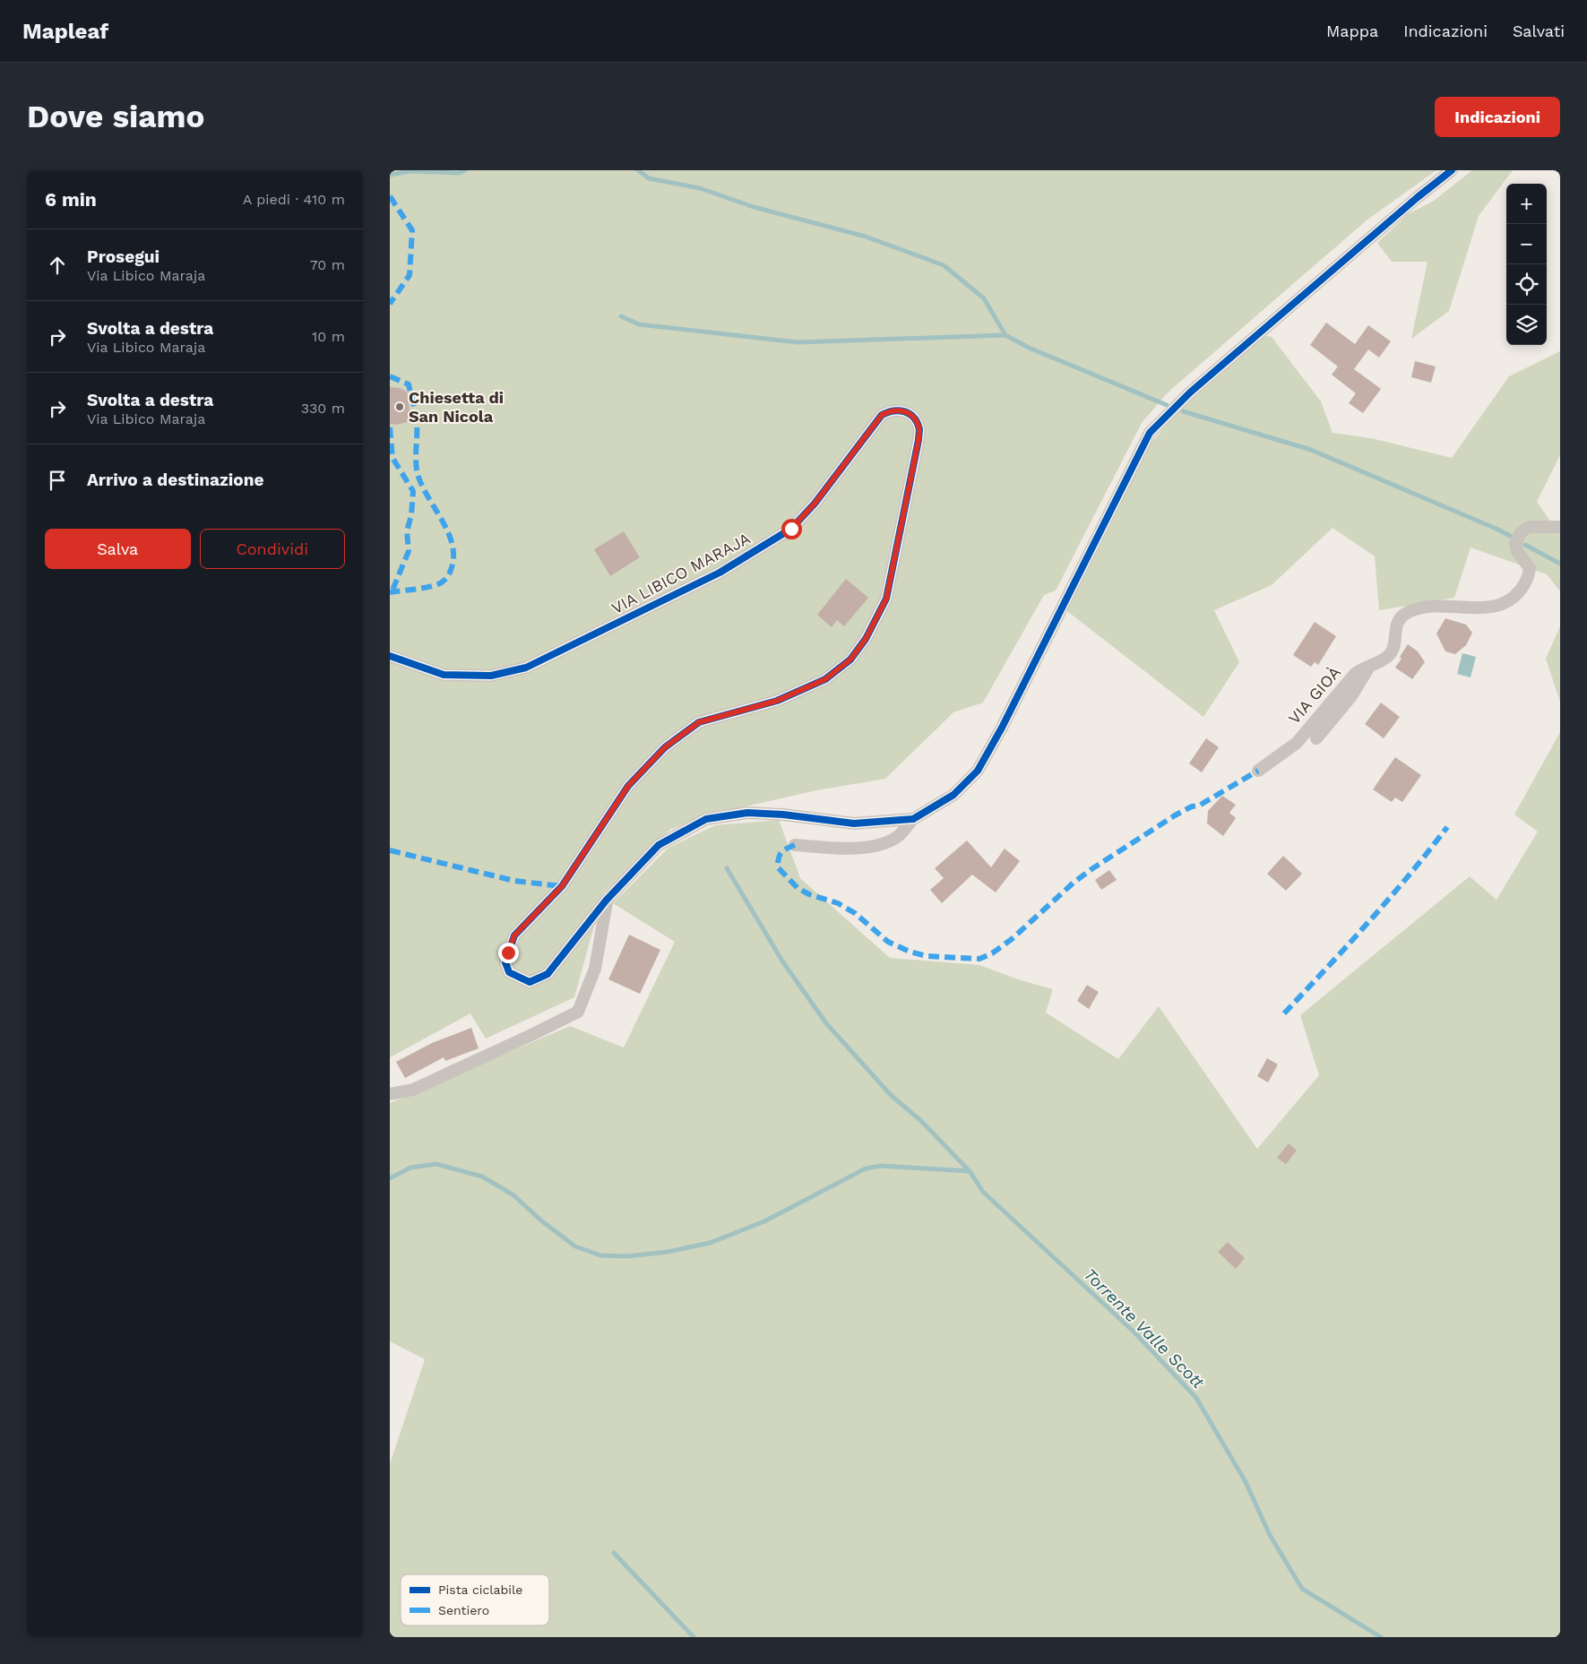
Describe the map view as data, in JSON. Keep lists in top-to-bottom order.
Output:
{
  "streets": {
    "street": ["VIA LIBICO MARAJA", "VIA GIOÀ"]
  },
  "water": ["Torrente Valle Scott"],
  "places": ["Chiesetta di San Nicola"],
  "legend": ["Pista ciclabile", "Sentiero"],
  "page": {
    "header": "Mapleaf",
    "nav": ["Mappa", "Indicazioni", "Salvati"],
    "buttons": [
      "Indicazioni",
      ["Salva", "Condividi"]
    ],
    "title": "Dove siamo",
    "heading": ["6 min", "A piedi · 410 m"],
    "map_buttons": ["+", "−"],
    "list": [
      ["Prosegui", "Via Libico Maraja", "70 m"],
      ["Svolta a destra", "Via Libico Maraja", "10 m"],
      ["Svolta a destra", "Via Libico Maraja", "330 m"],
      "Arrivo a destinazione"
    ]
  }
}
